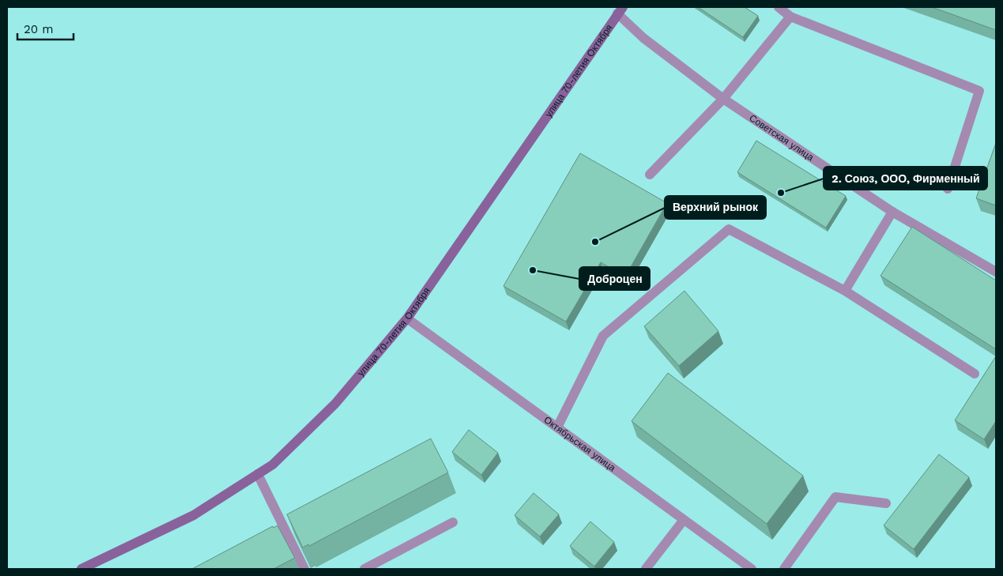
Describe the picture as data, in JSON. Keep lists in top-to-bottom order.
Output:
{
  "streets": {
    "main road": ["улица 70-летия Октября"],
    "street": ["Советская улица", "Октябрьская улица"]
  },
  "crossings": [
    ["улица 70-летия Октября", "Советская улица"],
    ["улица 70-летия Октября", "Октябрьская улица"]
  ],
  "places": ["2. Союз, ООО, Фирменный", "Верхний рынок", "Доброцен"],
  "scale_bar": "20 m"
}
